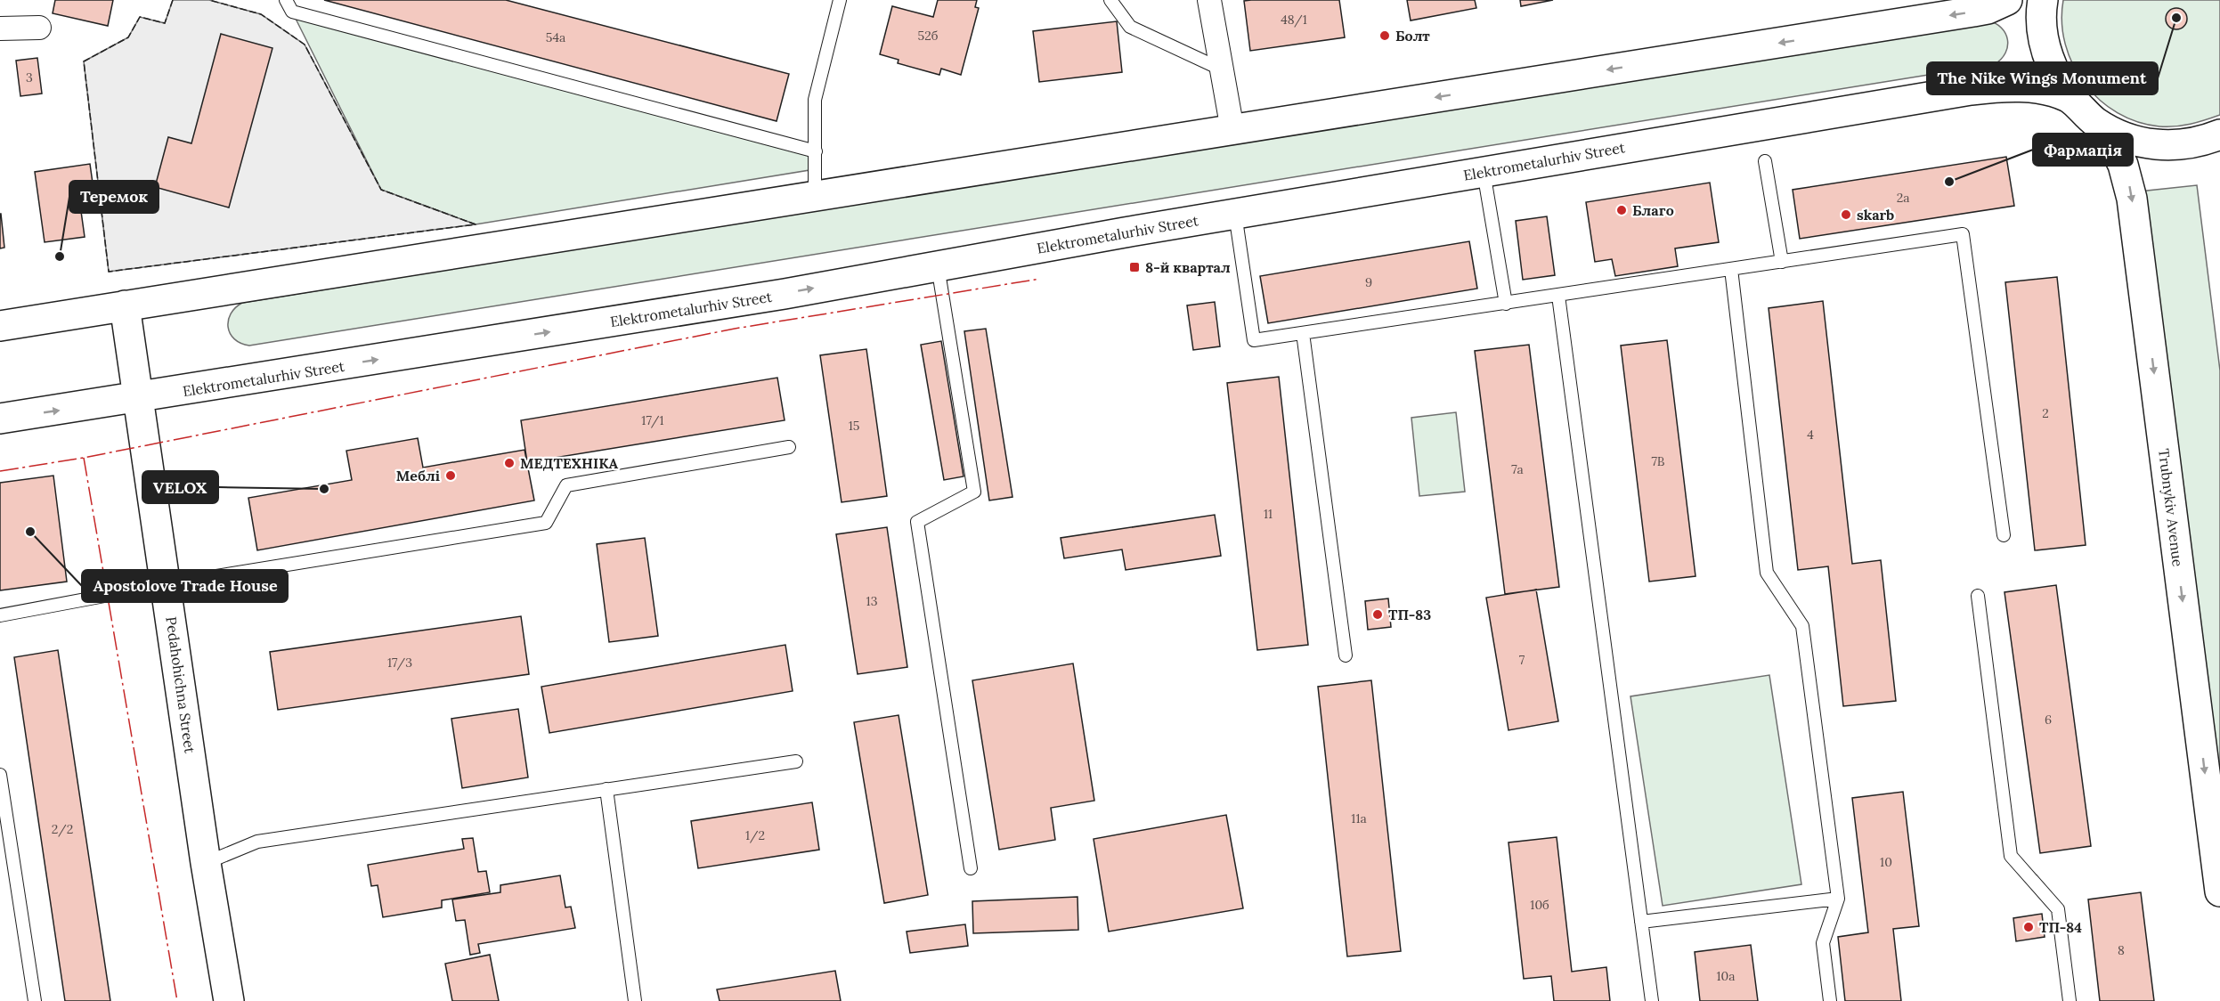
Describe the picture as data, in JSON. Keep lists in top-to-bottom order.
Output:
{
  "streets": {
    "main road": ["Elektrometalurhiv Street", "Trubnykiv Avenue", "Pedahohichna Street"]
  },
  "crossings": [
    ["Elektrometalurhiv Street", "Trubnykiv Avenue"],
    ["Elektrometalurhiv Street", "Pedahohichna Street"]
  ],
  "one_way": ["Trubnykiv Avenue"],
  "places": {
    "other": [
      "The Nike Wings Monument",
      "Болт",
      "Фармація",
      "Благо",
      "skarb",
      "Теремок",
      "МЕДТЕХНІКА",
      "Меблі",
      "VELOX",
      "Apostolove Trade House",
      "ТП-83",
      "ТП-84"
    ],
    "transit": ["8-й квартал"]
  },
  "house_numbers": [
    "48/1",
    "52б",
    "54а",
    "3",
    "2а",
    "9",
    "2",
    "17/1",
    "15",
    "4",
    "7В",
    "7а",
    "11",
    "13",
    "7",
    "17/3",
    "6",
    "11а",
    "2/2",
    "1/2",
    "10",
    "10б",
    "8",
    "10а"
  ]
}
